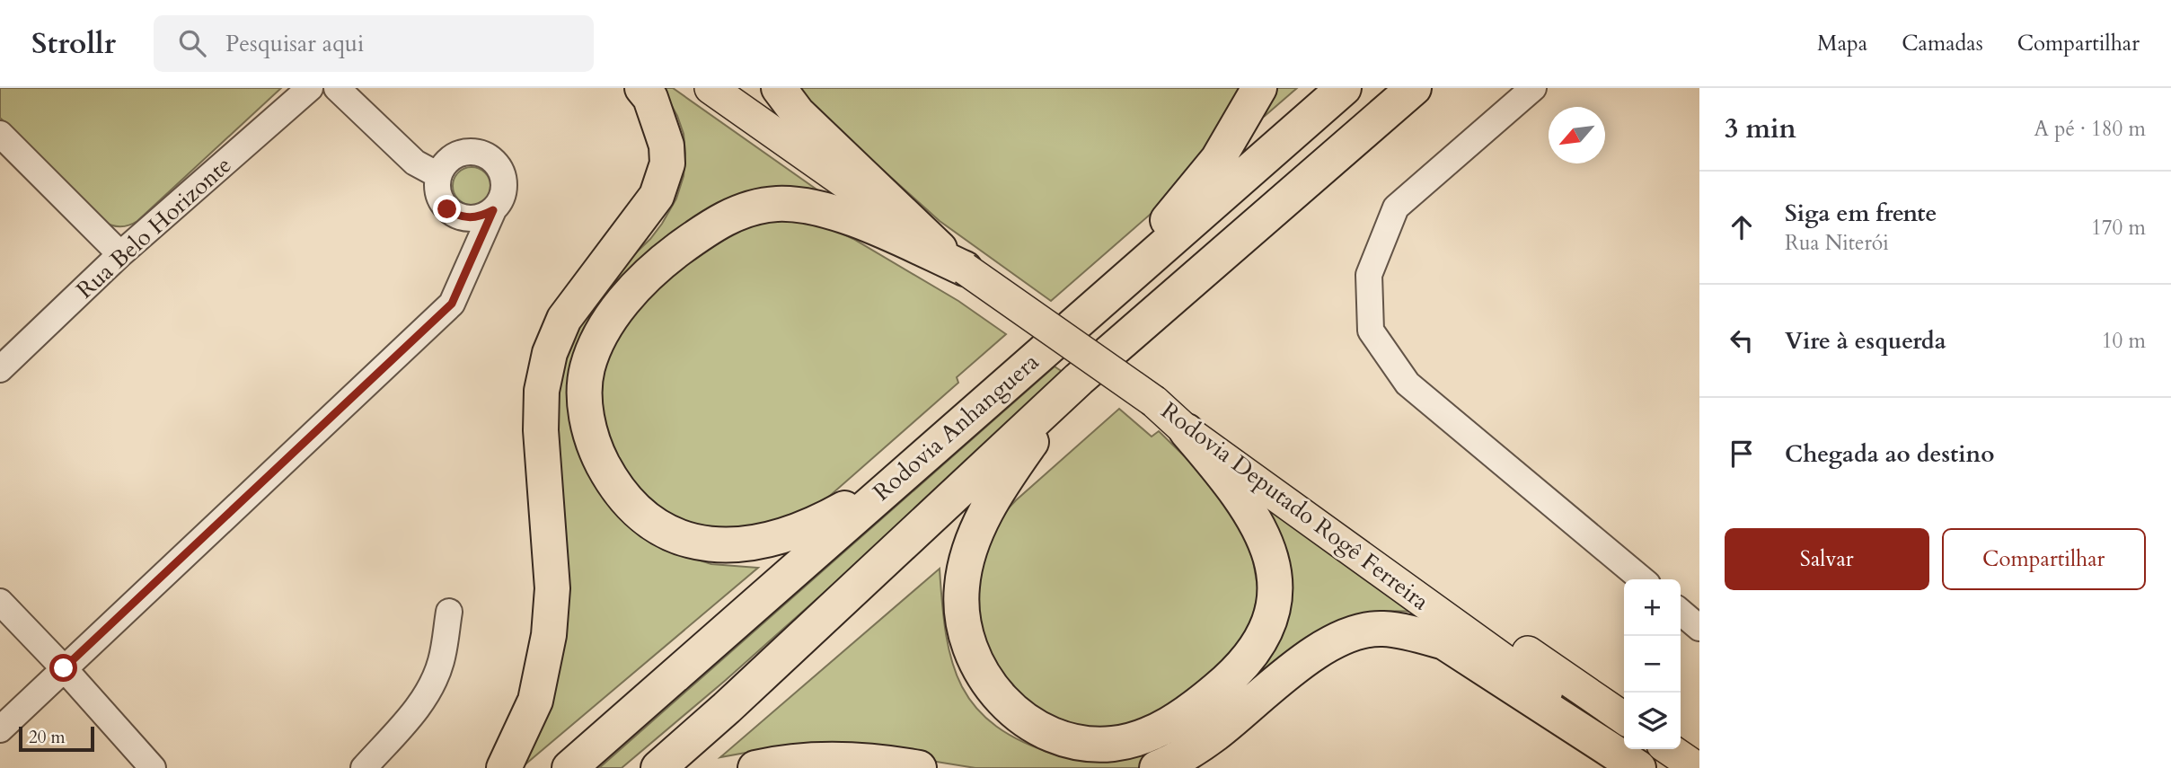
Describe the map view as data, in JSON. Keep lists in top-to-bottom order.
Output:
{
  "streets": {
    "highway": ["Rodovia Anhanguera"],
    "main road": ["Rodovia Deputado Rogê Ferreira"],
    "street": ["Rua Belo Horizonte"]
  },
  "scale_bar": "20 m",
  "north": "bottom left",
  "page": {
    "header": "Strollr",
    "search": "Pesquisar aqui",
    "nav": ["Mapa", "Camadas", "Compartilhar"],
    "heading": ["3 min", "A pé · 180 m"],
    "list": [
      ["Siga em frente", "Rua Niterói", "170 m"],
      ["Vire à esquerda", "10 m"],
      "Chegada ao destino"
    ],
    "buttons": ["Salvar", "Compartilhar"],
    "map_buttons": ["+", "−"],
    "scale": "20 m"
  }
}
